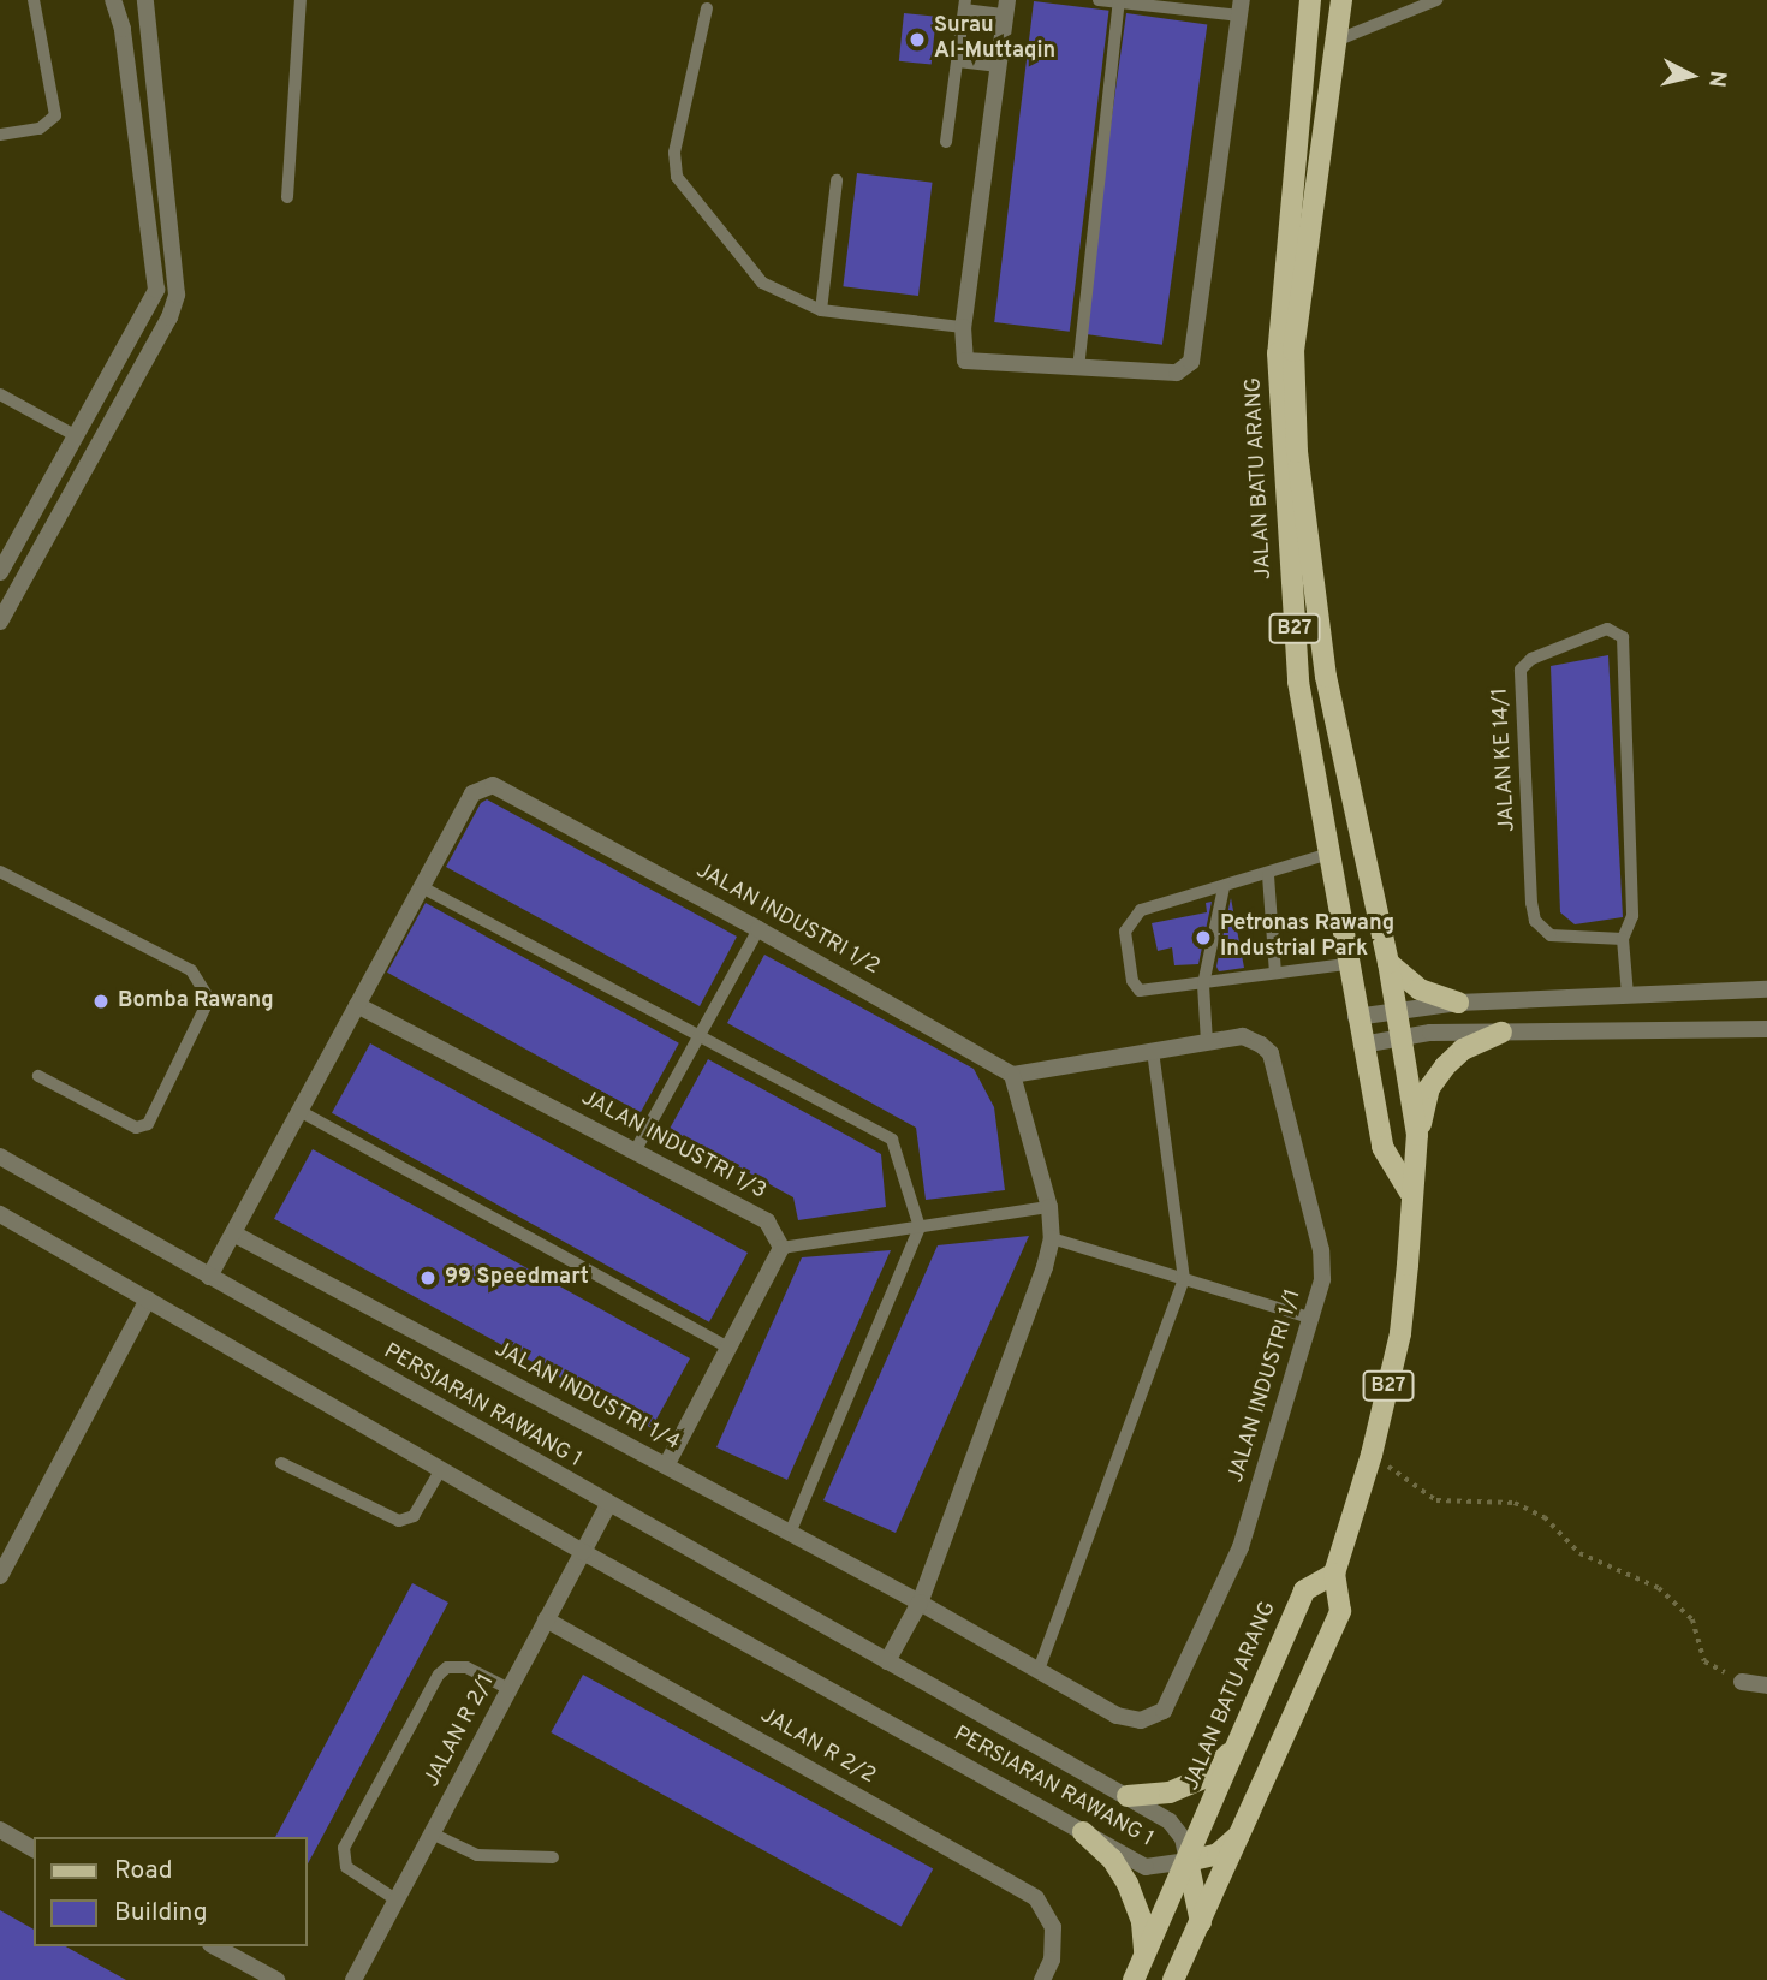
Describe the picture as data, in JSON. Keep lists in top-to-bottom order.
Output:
{
  "streets": {
    "main road": ["JALAN BATU ARANG", "B27"],
    "street": [
      "JALAN INDUSTRI 1/2",
      "JALAN INDUSTRI 1/3",
      "JALAN INDUSTRI 1/1",
      "JALAN INDUSTRI 1/4",
      "PERSIARAN RAWANG 1",
      "JALAN R 2/1",
      "JALAN R 2/2"
    ],
    "lane": ["JALAN KE 14/1"]
  },
  "crossings": [
    ["JALAN BATU ARANG", "PERSIARAN RAWANG 1"],
    ["JALAN INDUSTRI 1/2", "JALAN INDUSTRI 1/3"],
    ["JALAN INDUSTRI 1/2", "JALAN INDUSTRI 1/1"],
    ["JALAN INDUSTRI 1/2", "JALAN INDUSTRI 1/4"],
    ["JALAN INDUSTRI 1/2", "PERSIARAN RAWANG 1"],
    ["JALAN INDUSTRI 1/1", "JALAN INDUSTRI 1/4"],
    ["PERSIARAN RAWANG 1", "JALAN R 2/1"],
    ["JALAN R 2/1", "JALAN R 2/2"]
  ],
  "places": [
    "Surau Al-Muttaqin",
    "Petronas Rawang Industrial Park",
    "Bomba Rawang",
    "99 Speedmart"
  ],
  "legend": ["Road", "Building"],
  "north": "right"
}
